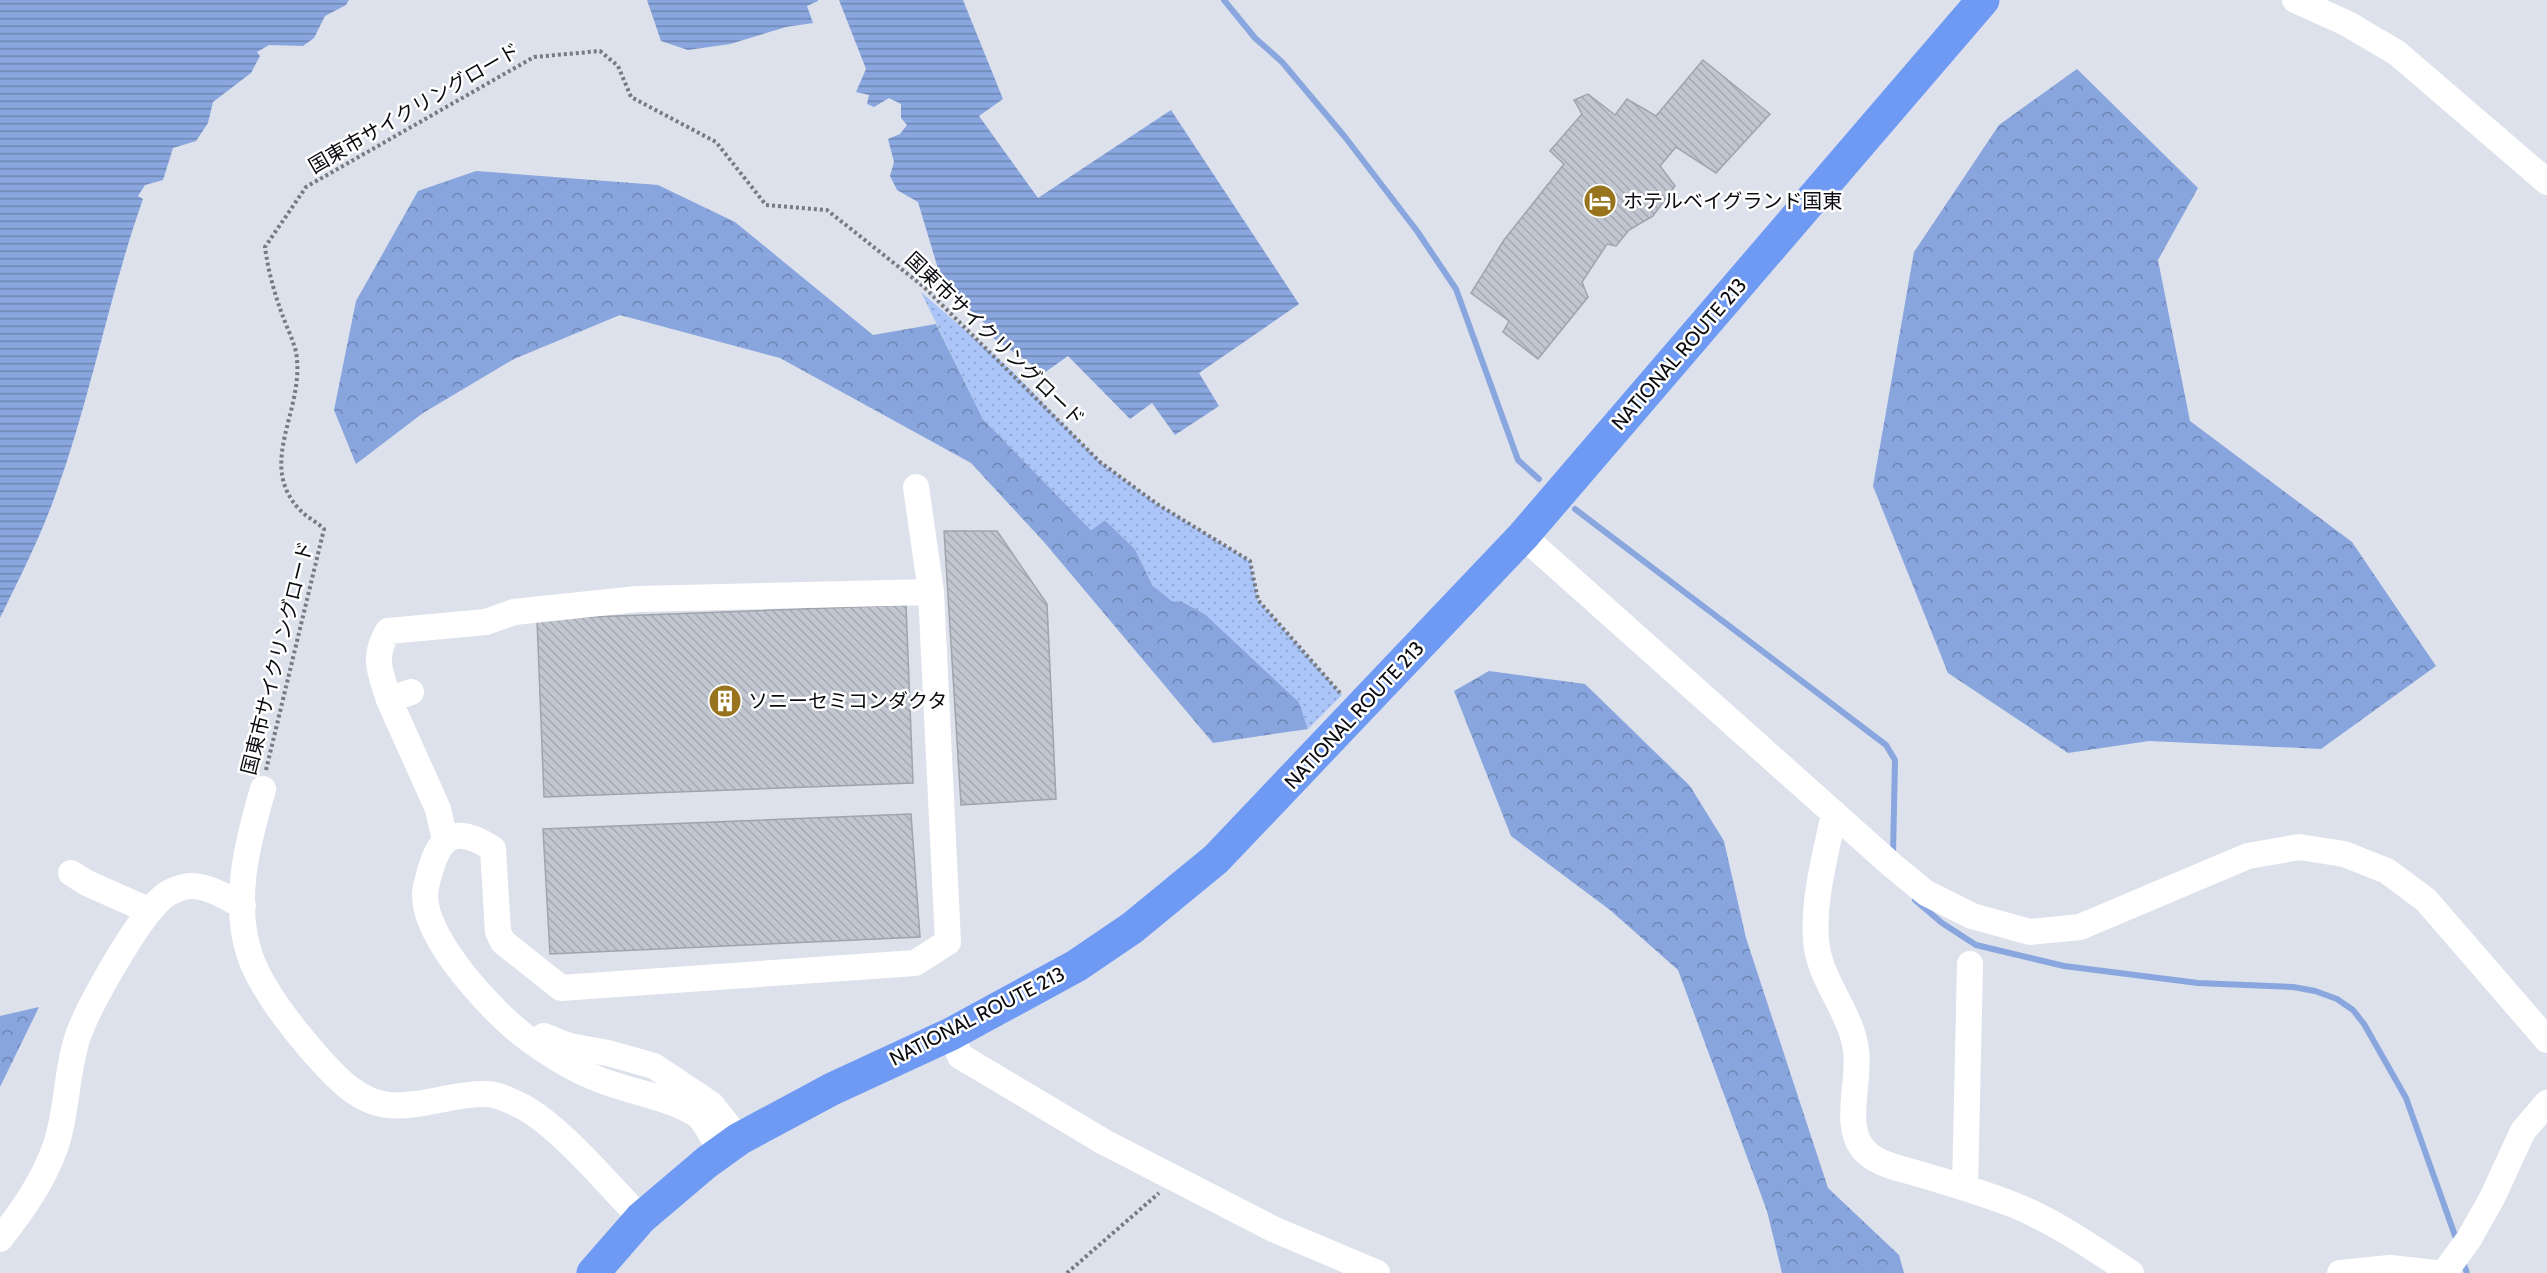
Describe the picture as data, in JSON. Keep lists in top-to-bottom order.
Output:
{
  "streets": {
    "highway": ["NATIONAL ROUTE 213"],
    "path": ["国東市サイクリングロード"]
  },
  "places": {
    "hotel": ["ホテルベイグランド国東"],
    "building": ["ソニーセミコンダクタ"]
  }
}
